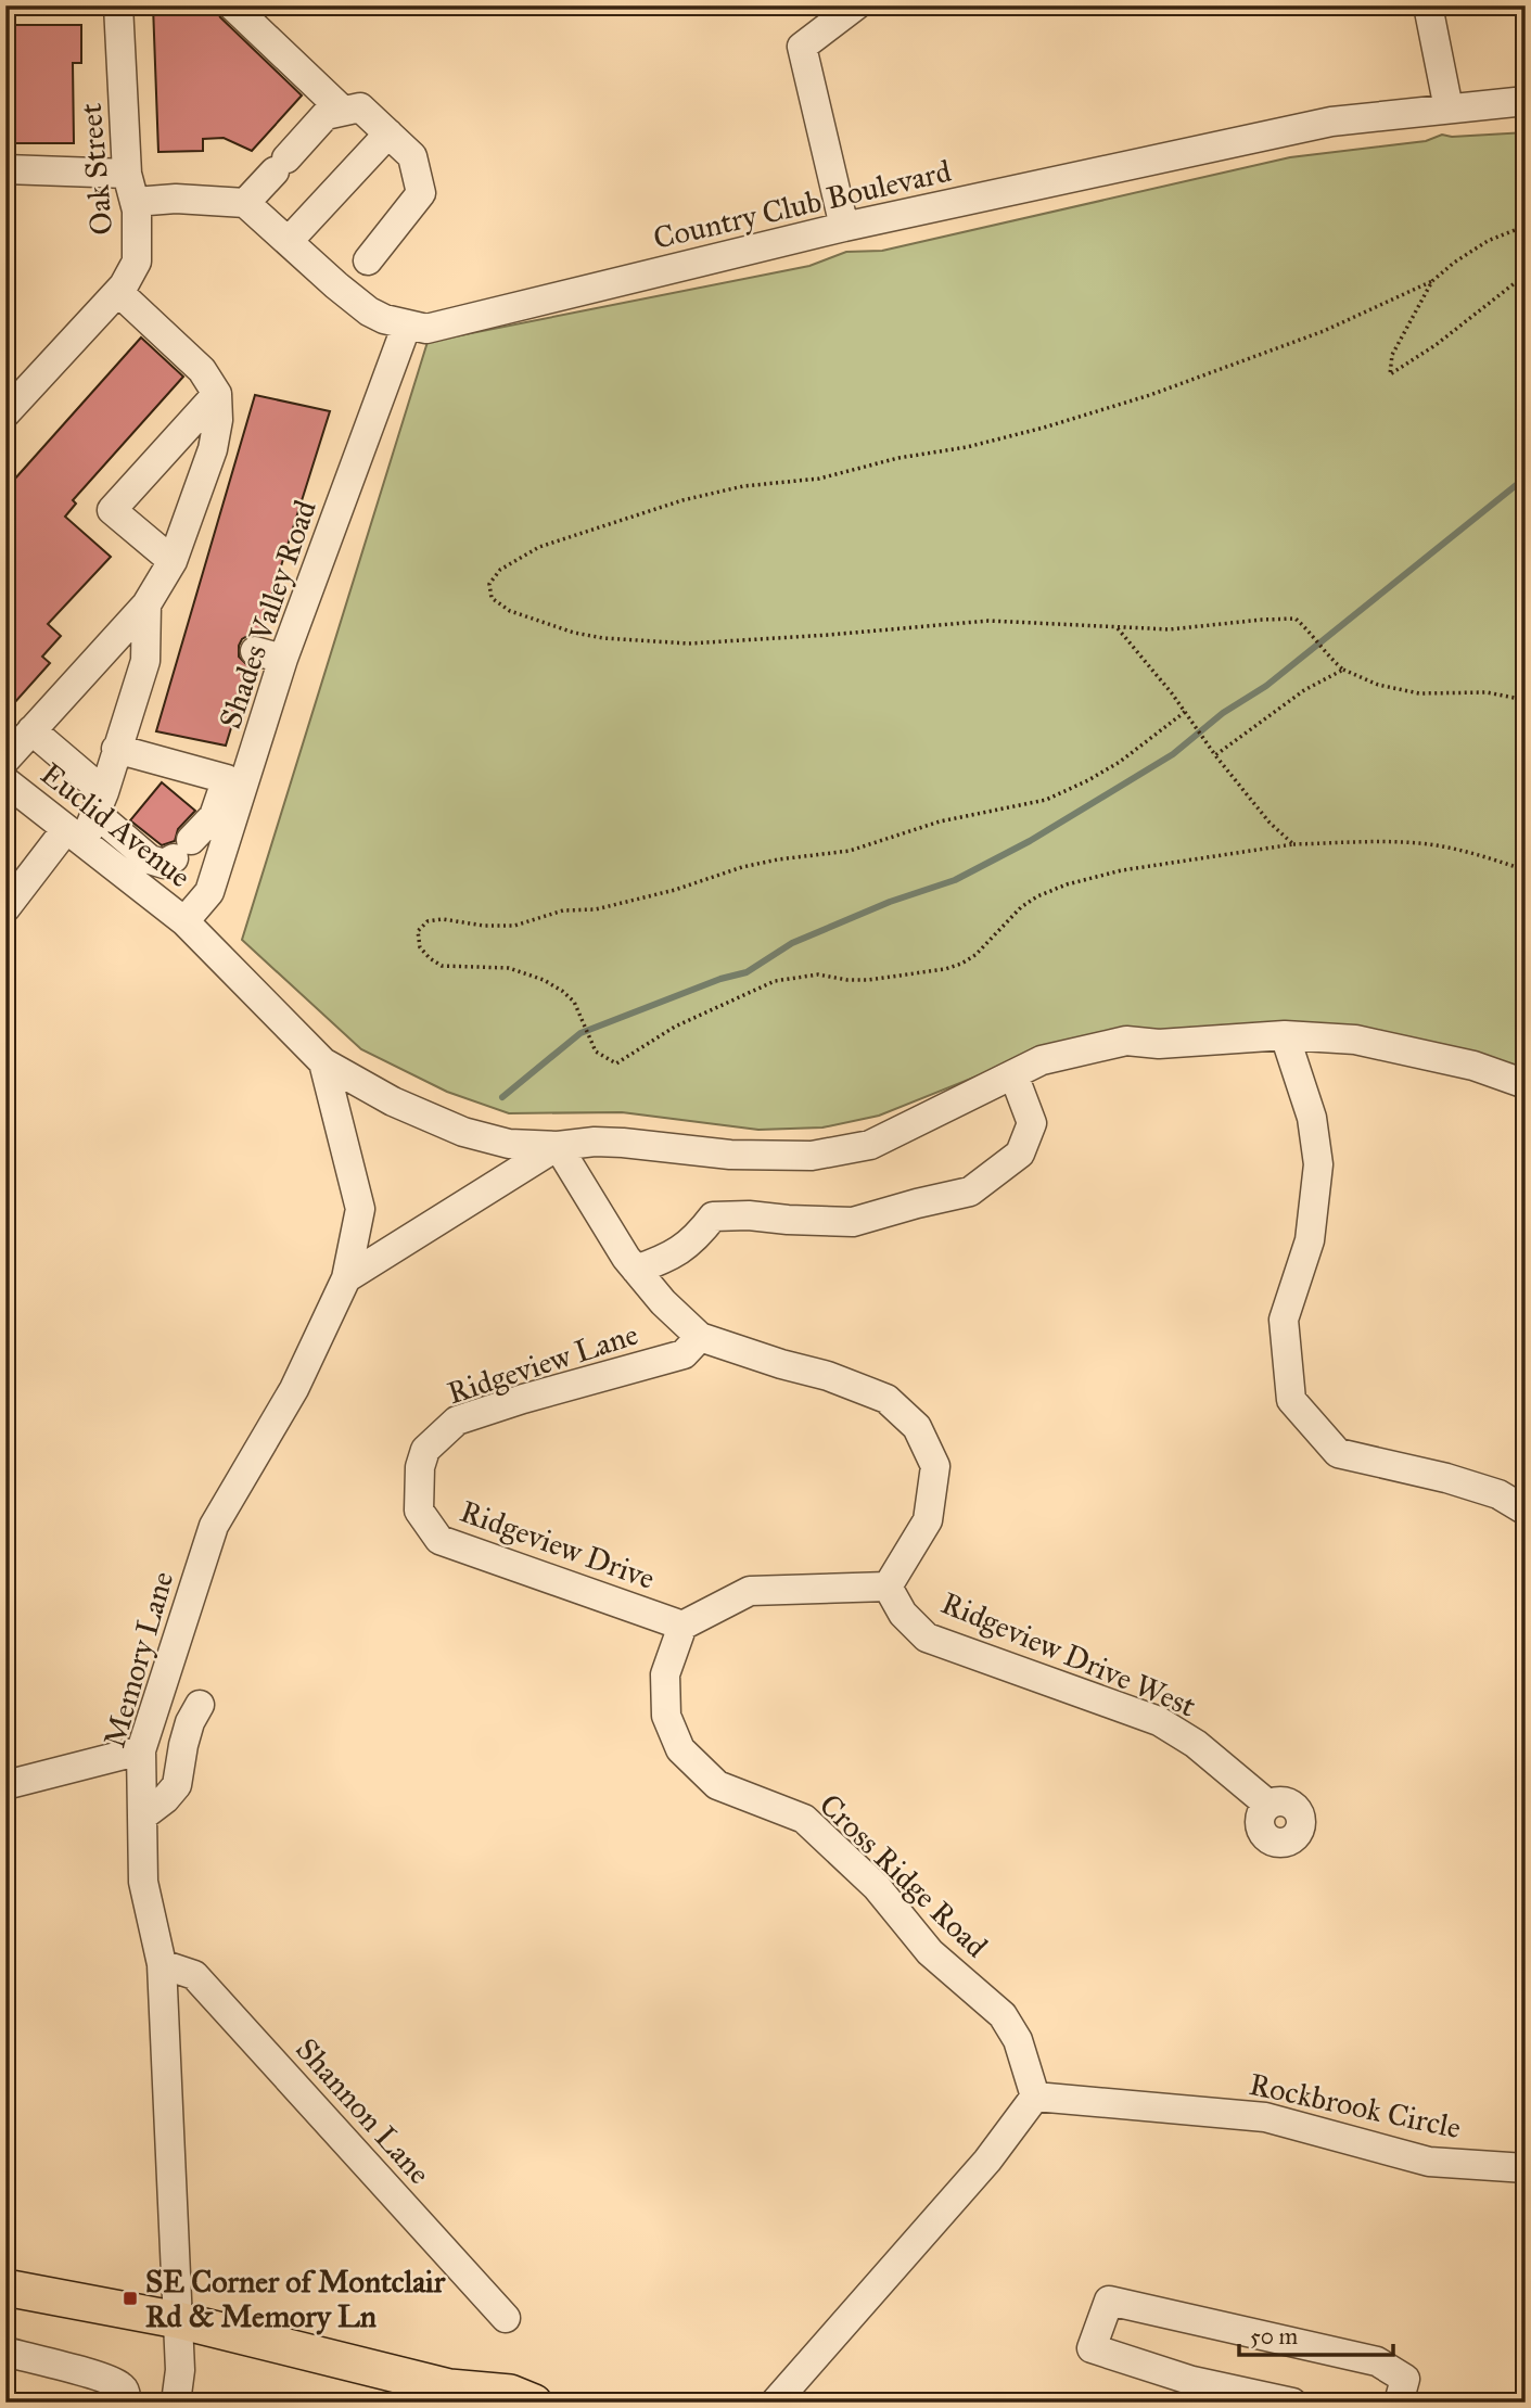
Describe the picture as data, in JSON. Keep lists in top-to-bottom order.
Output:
{
  "streets": {
    "street": [
      "Oak Street",
      "Country Club Boulevard",
      "Shades Valley Road",
      "Euclid Avenue",
      "Ridgeview Lane",
      "Ridgeview Drive",
      "Ridgeview Drive West",
      "Memory Lane",
      "Cross Ridge Road",
      "Rockbrook Circle",
      "Shannon Lane"
    ]
  },
  "crossings": [
    ["Country Club Boulevard", "Shades Valley Road"],
    ["Shades Valley Road", "Euclid Avenue"],
    ["Euclid Avenue", "Memory Lane"],
    ["Ridgeview Lane", "Ridgeview Drive"],
    ["Ridgeview Drive", "Cross Ridge Road"],
    ["Memory Lane", "Shannon Lane"],
    ["Cross Ridge Road", "Rockbrook Circle"]
  ],
  "places": {
    "transit": ["SE Corner of Montclair Rd & Memory Ln"]
  },
  "scale_bar": "50 m"
}
